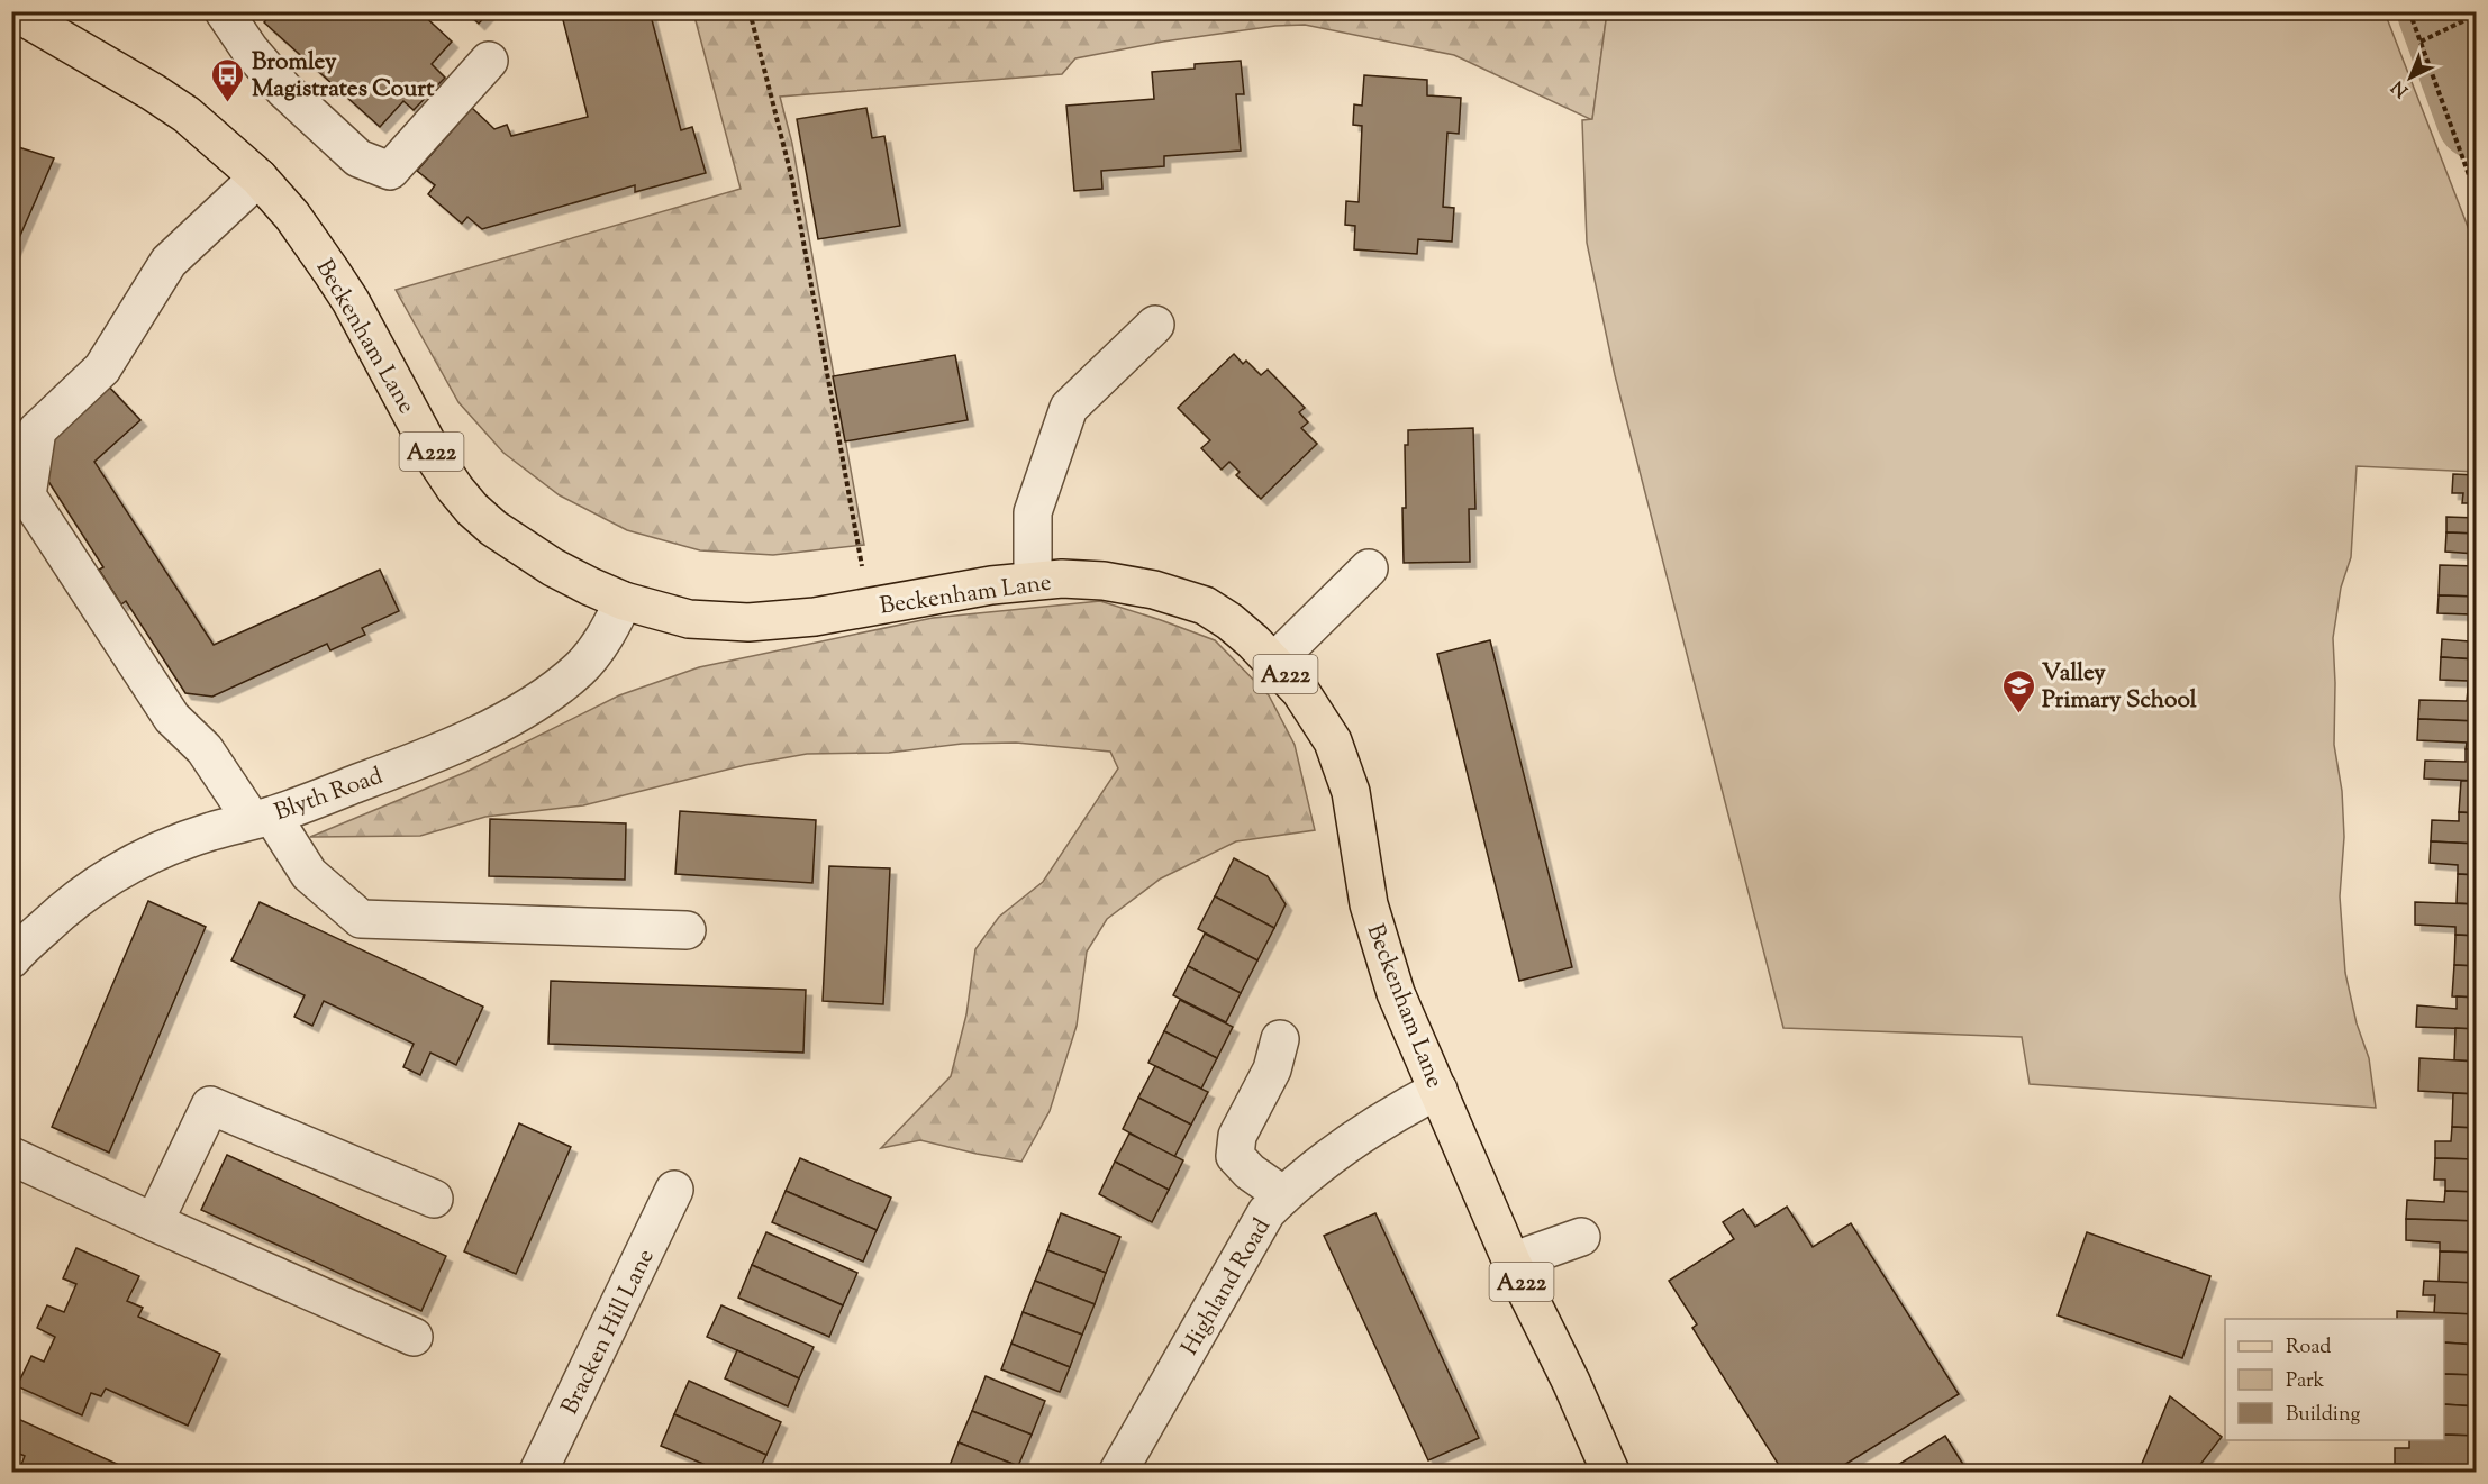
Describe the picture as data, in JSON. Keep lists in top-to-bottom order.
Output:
{
  "streets": {
    "main road": ["Beckenham Lane", "A222"],
    "street": ["Blyth Road", "Highland Road", "Bracken Hill Lane"]
  },
  "crossings": [
    ["Beckenham Lane", "Blyth Road"],
    ["Beckenham Lane", "Highland Road"]
  ],
  "places": {
    "bus stop": ["Bromley Magistrates Court"],
    "school or university": ["Valley Primary School"]
  },
  "legend": ["Road", "Park", "Building"],
  "north": "bottom left"
}
